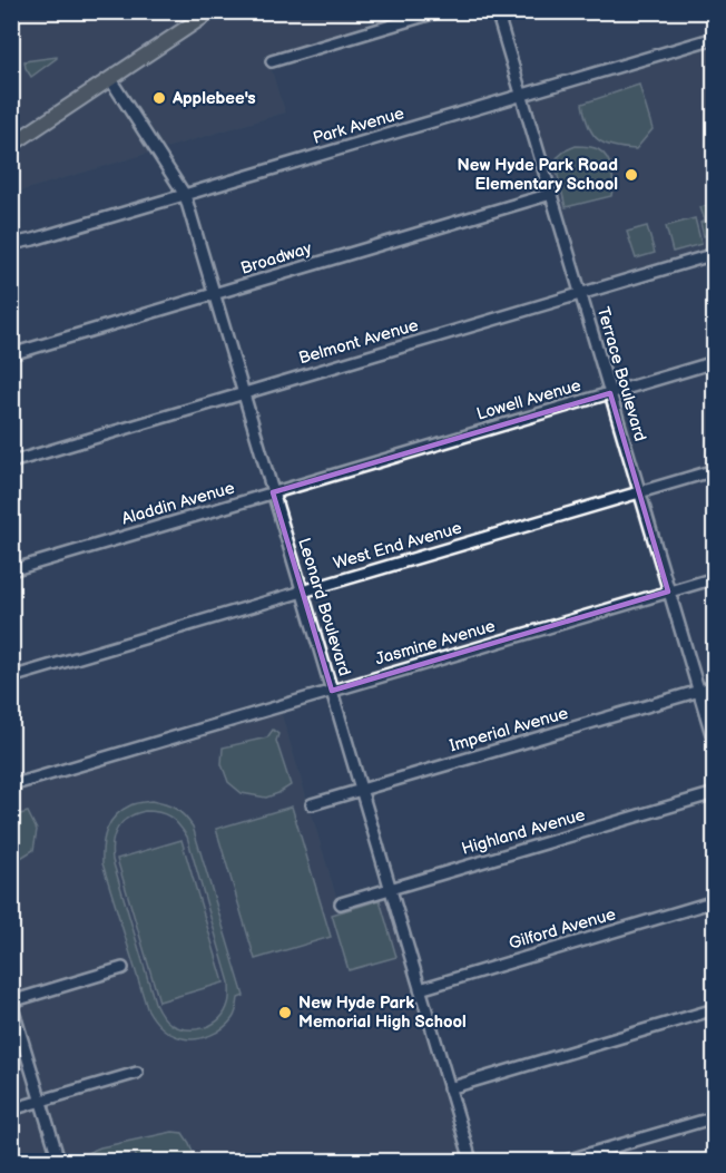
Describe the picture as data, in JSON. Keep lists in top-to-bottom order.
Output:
{
  "streets": {
    "street": [
      "Park Avenue",
      "Broadway",
      "Belmont Avenue",
      "Terrace Boulevard",
      "Lowell Avenue",
      "Aladdin Avenue",
      "West End Avenue",
      "Leonard Boulevard",
      "Jasmine Avenue",
      "Imperial Avenue",
      "Highland Avenue",
      "Gilford Avenue"
    ]
  },
  "crossings": [
    ["Park Avenue", "Terrace Boulevard"],
    ["Park Avenue", "Leonard Boulevard"],
    ["Broadway", "Terrace Boulevard"],
    ["Broadway", "Leonard Boulevard"],
    ["Belmont Avenue", "Terrace Boulevard"],
    ["Belmont Avenue", "Leonard Boulevard"],
    ["Terrace Boulevard", "Lowell Avenue"],
    ["Terrace Boulevard", "West End Avenue"],
    ["Terrace Boulevard", "Jasmine Avenue"],
    ["Terrace Boulevard", "Imperial Avenue"],
    ["Lowell Avenue", "Aladdin Avenue"],
    ["Aladdin Avenue", "Leonard Boulevard"],
    ["West End Avenue", "Leonard Boulevard"],
    ["Leonard Boulevard", "Jasmine Avenue"],
    ["Leonard Boulevard", "Imperial Avenue"],
    ["Leonard Boulevard", "Highland Avenue"],
    ["Leonard Boulevard", "Gilford Avenue"]
  ],
  "places": ["Applebee's", "New Hyde Park Road Elementary School", "New Hyde Park Memorial High School"]
}
